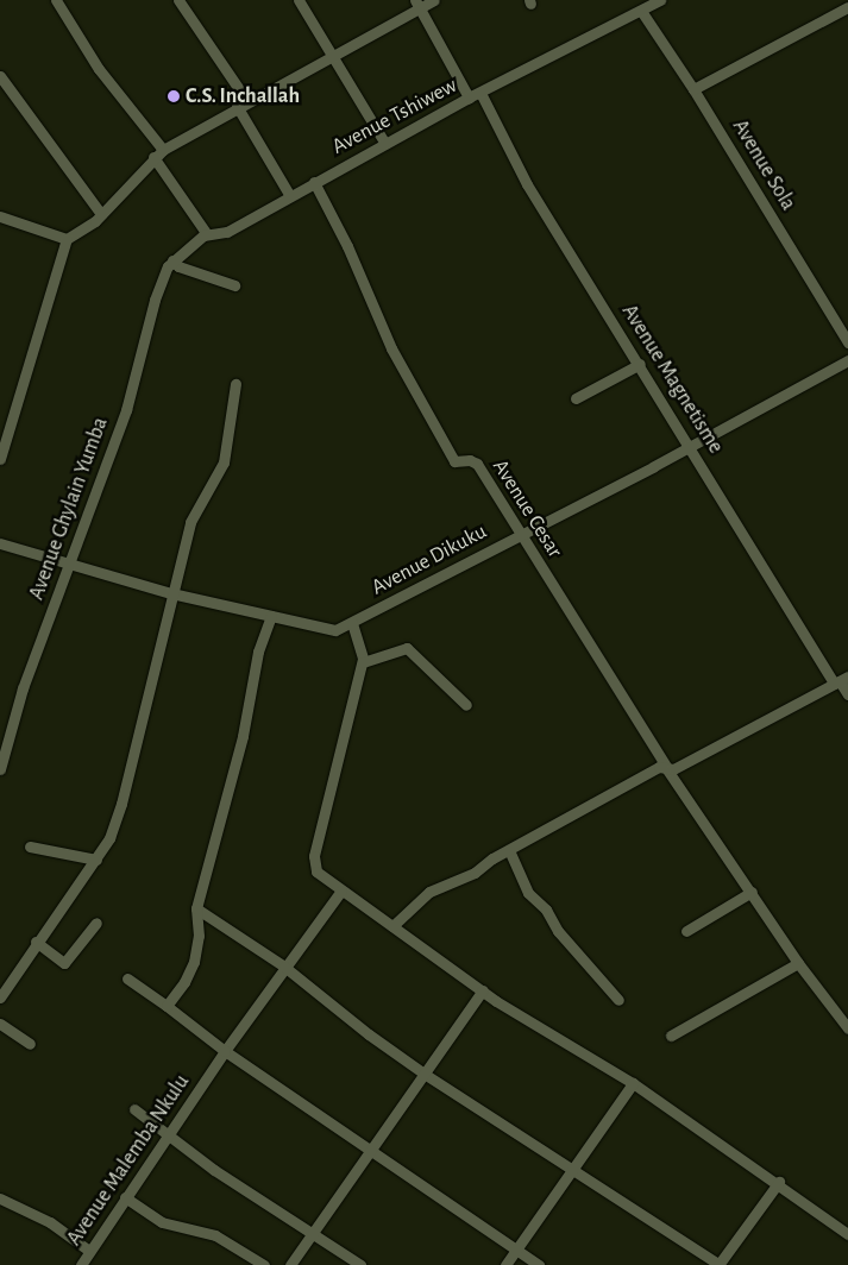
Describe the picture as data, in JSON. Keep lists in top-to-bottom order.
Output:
{
  "streets": {
    "street": [
      "Avenue Tshiwew",
      "Avenue Sola",
      "Avenue Magnetisme",
      "Avenue Ghylain Yumba",
      "Avenue Cesar",
      "Avenue Dikuku",
      "Avenue Malemba Nkulu"
    ]
  },
  "crossings": [
    ["Avenue Tshiwew", "Avenue Sola"],
    ["Avenue Tshiwew", "Avenue Magnetisme"],
    ["Avenue Tshiwew", "Avenue Ghylain Yumba"],
    ["Avenue Tshiwew", "Avenue Cesar"],
    ["Avenue Magnetisme", "Avenue Dikuku"],
    ["Avenue Ghylain Yumba", "Avenue Dikuku"],
    ["Avenue Cesar", "Avenue Dikuku"]
  ],
  "places": ["C.S. Inchallah"]
}
